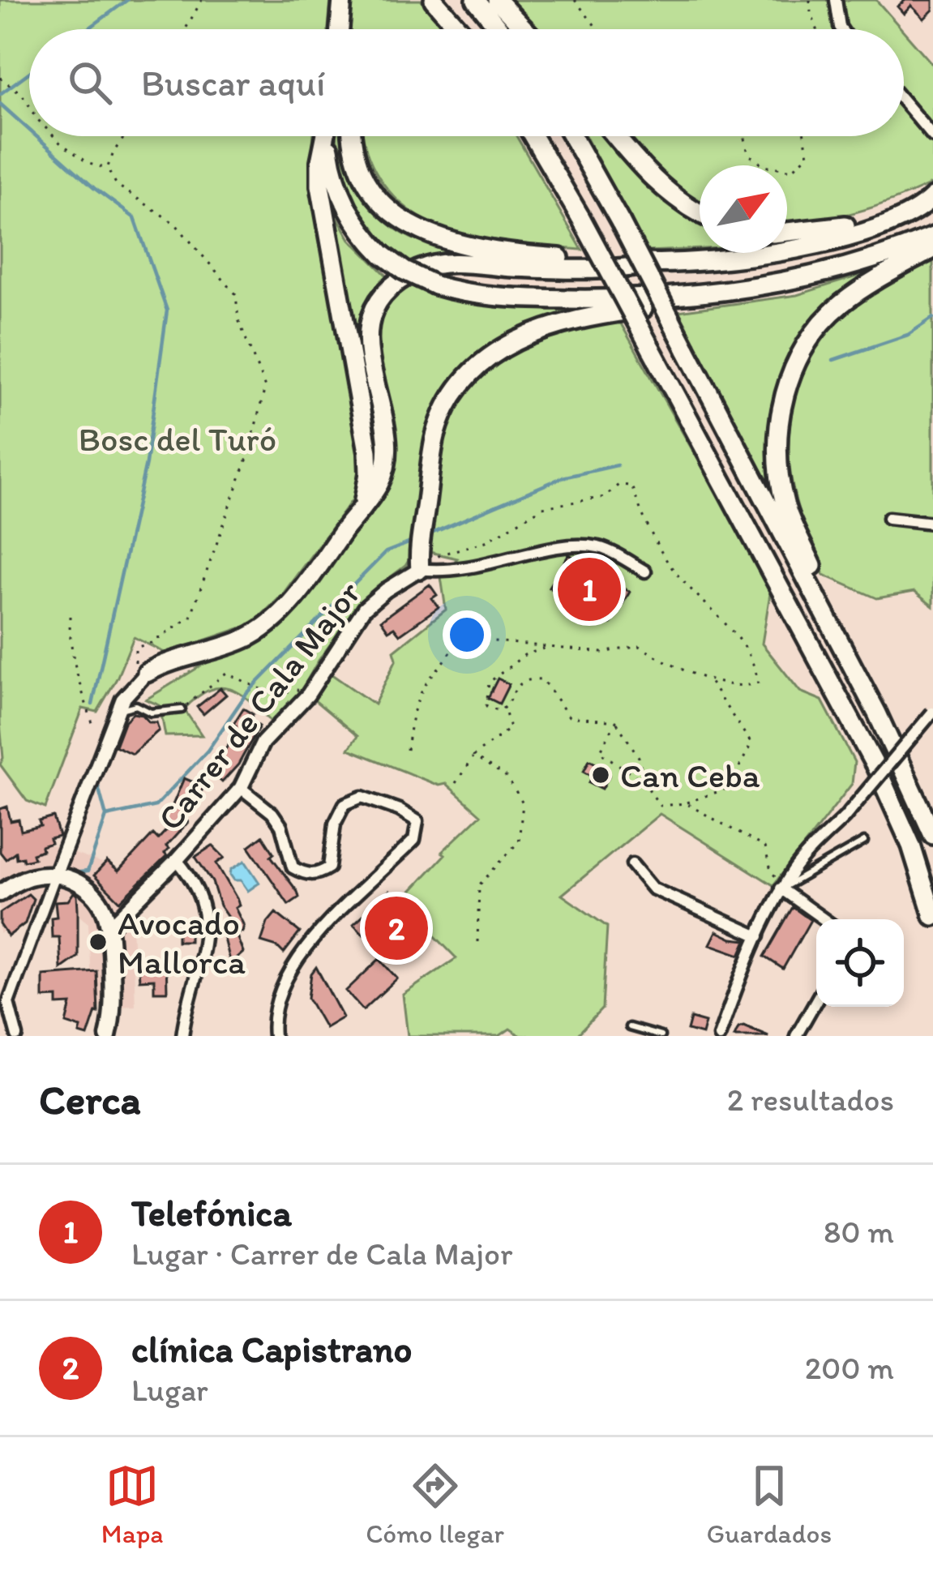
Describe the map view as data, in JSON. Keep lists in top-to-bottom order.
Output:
{
  "streets": {
    "street": ["Carrer de Cala Major"]
  },
  "parks": ["Bosc del Turó"],
  "places": ["Can Ceba", "Avocado Mallorca"],
  "north": "top right",
  "page": {
    "search": "Buscar aquí",
    "pins": ["1", "2"],
    "heading": ["Cerca", "2 resultados"],
    "list": [
      {
        "mark": "1",
        "name": "Telefónica",
        "note": "Lugar · Carrer de Cala Major",
        "value": "80 m"
      },
      {
        "mark": "2",
        "name": "clínica Capistrano",
        "note": "Lugar",
        "value": "200 m"
      }
    ],
    "nav": ["Mapa", "Cómo llegar", "Guardados"]
  }
}
